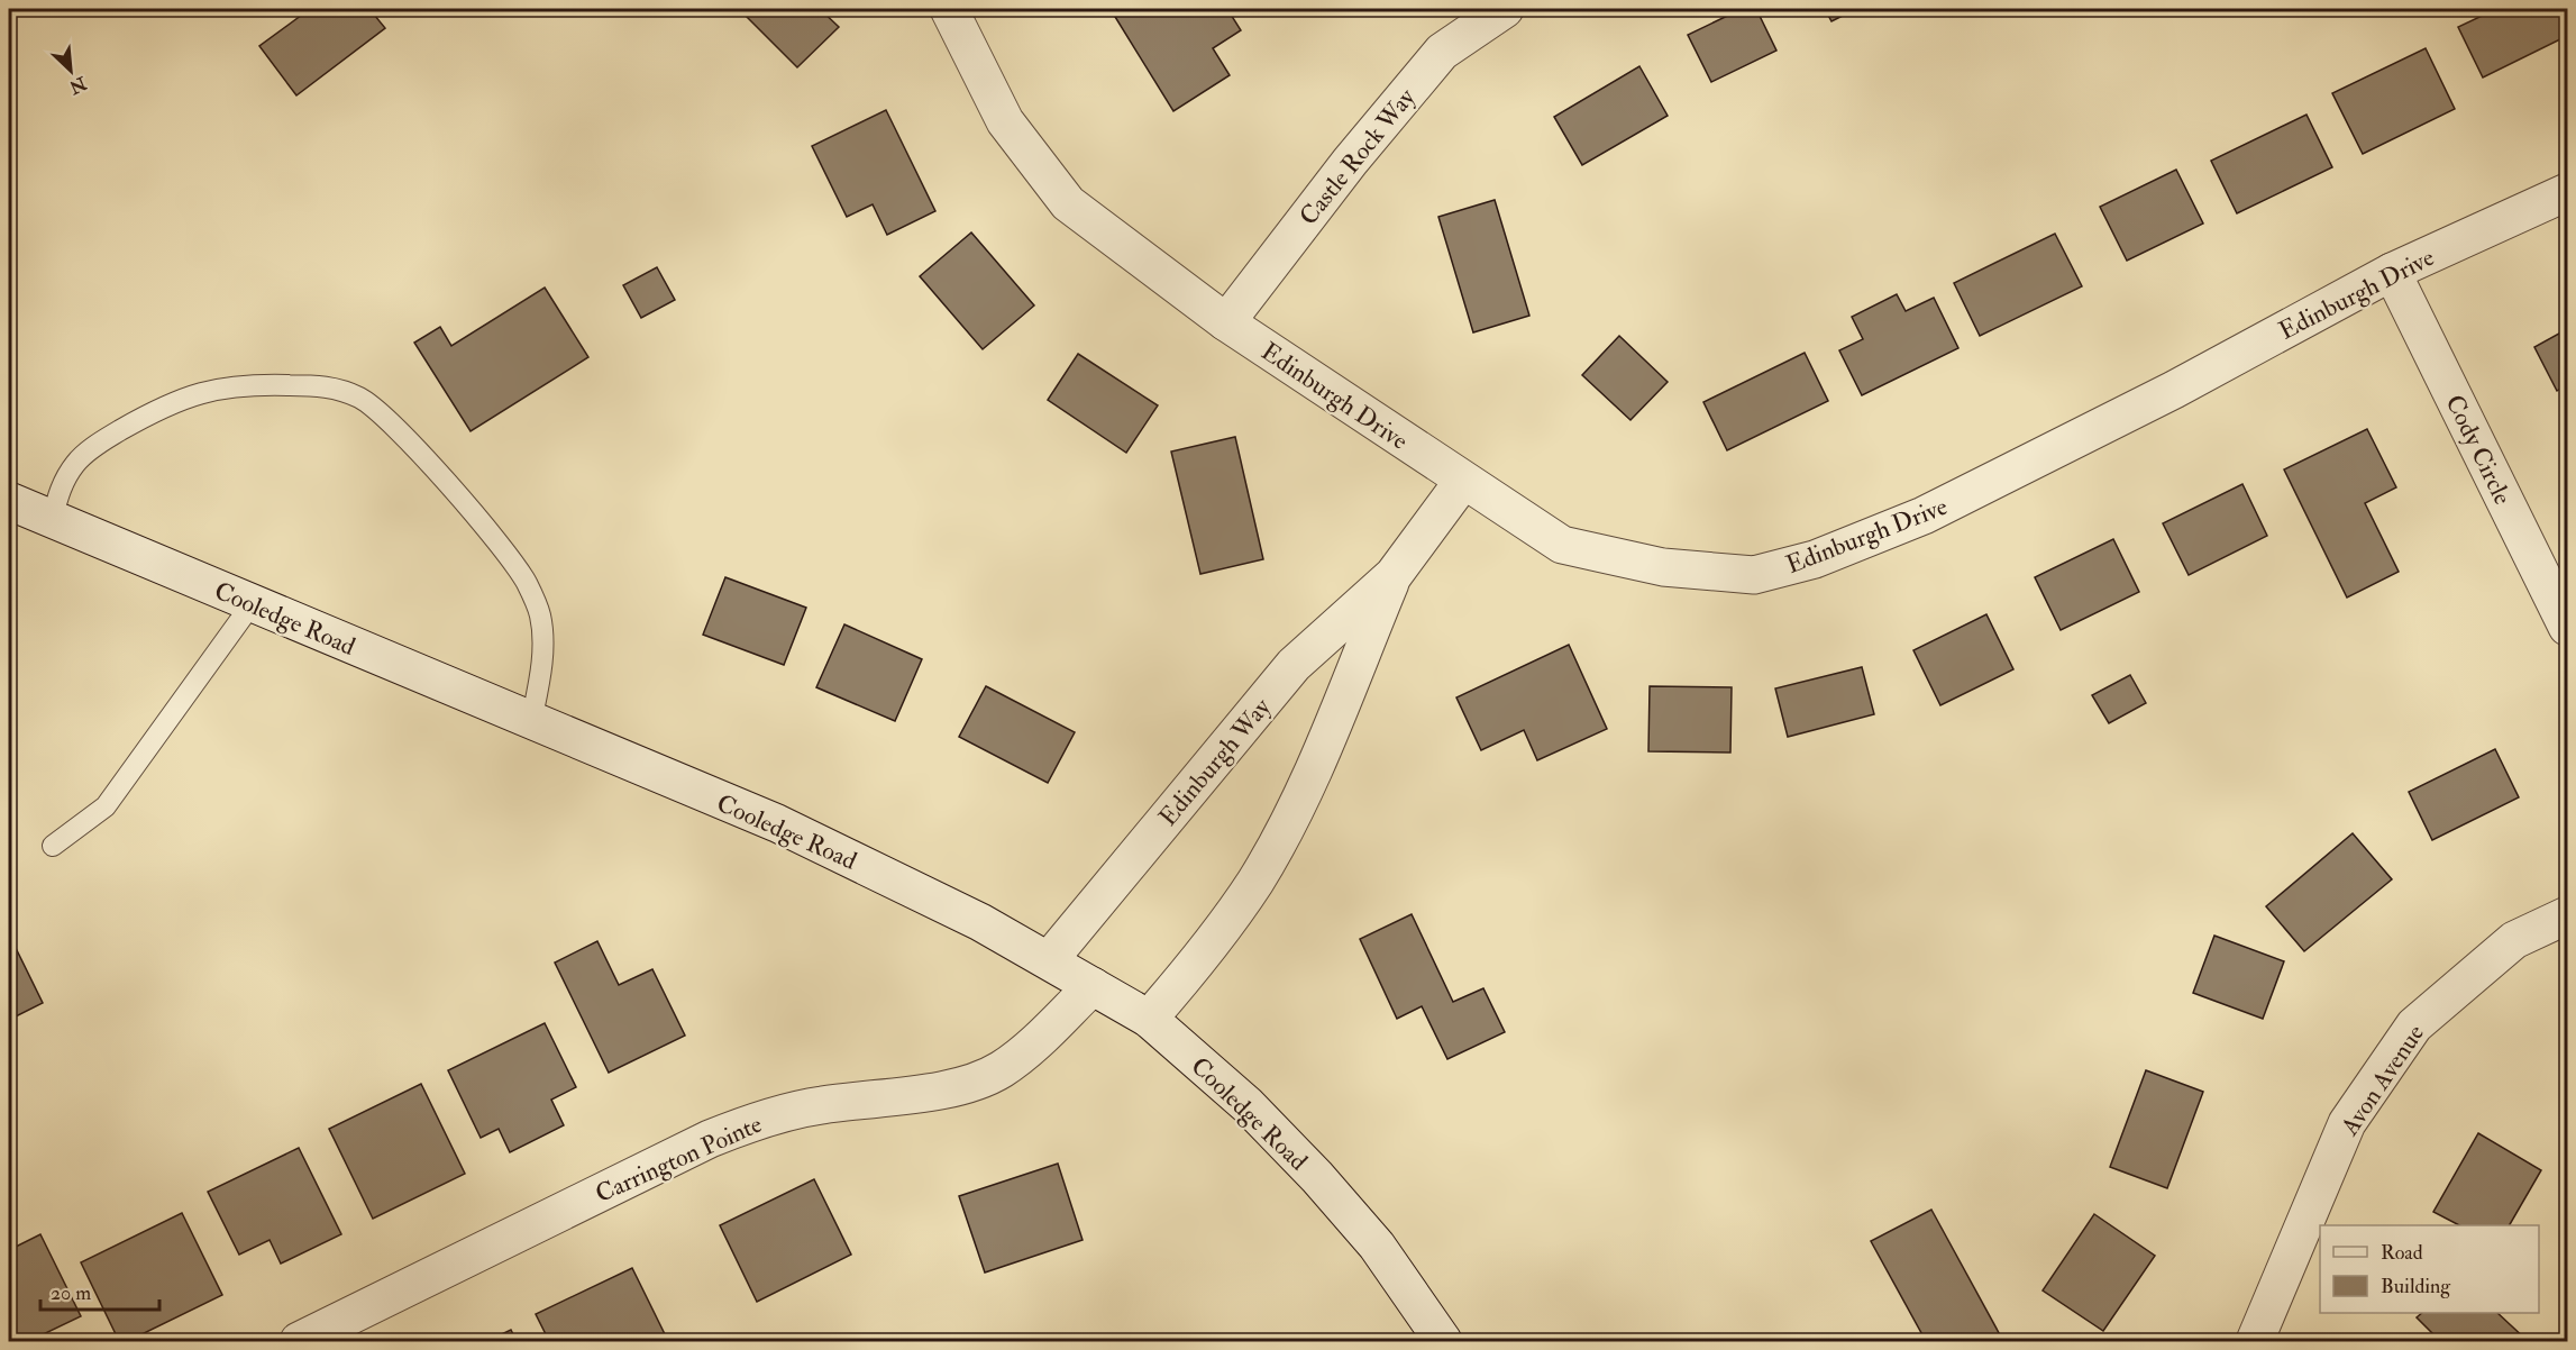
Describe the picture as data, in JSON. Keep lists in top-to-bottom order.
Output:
{
  "streets": {
    "street": [
      "Castle Rock Way",
      "Edinburgh Drive",
      "Cody Circle",
      "Cooledge Road",
      "Edinburgh Way",
      "Avon Avenue",
      "Carrington Pointe"
    ]
  },
  "crossings": [
    ["Castle Rock Way", "Edinburgh Drive"],
    ["Edinburgh Drive", "Cody Circle"],
    ["Edinburgh Drive", "Edinburgh Way"],
    ["Cooledge Road", "Edinburgh Way"],
    ["Cooledge Road", "Carrington Pointe"]
  ],
  "legend": ["Road", "Building"],
  "scale_bar": "20 m",
  "north": "bottom right"
}
